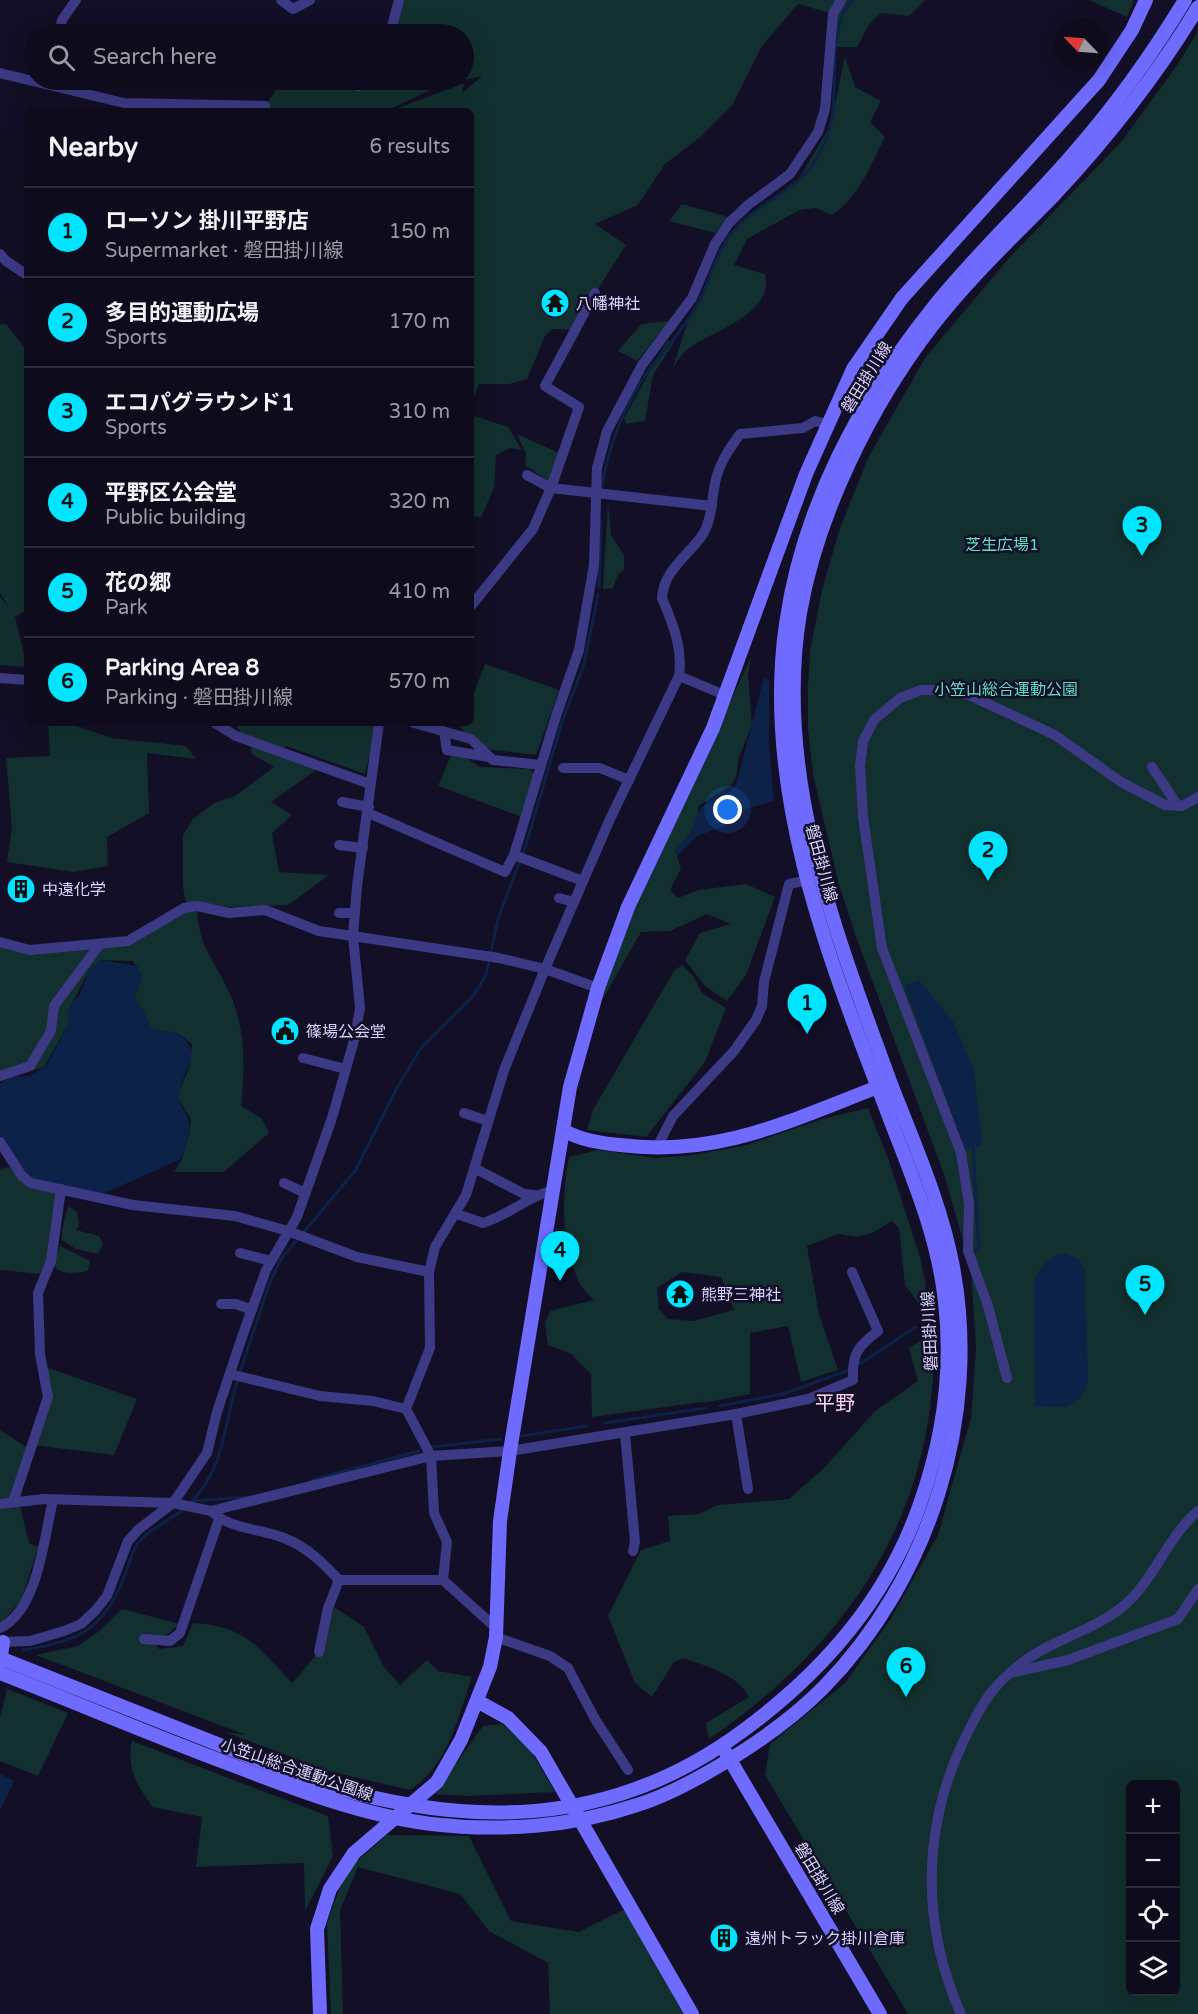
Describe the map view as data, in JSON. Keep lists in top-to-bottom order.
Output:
{
  "streets": {
    "main road": ["磐田掛川線", "小笠山総合運動公園線"]
  },
  "crossings": [
    ["磐田掛川線", "小笠山総合運動公園線"]
  ],
  "districts": ["平野"],
  "parks": ["芝生広場1", "小笠山総合運動公園"],
  "places": {
    "temple": ["八幡神社", "熊野三神社"],
    "building": ["中遠化学", "遠州トラック掛川倉庫"],
    "public building": ["篠場公会堂"]
  },
  "north": "top left",
  "page": {
    "search": "Search here",
    "heading": ["Nearby", "6 results"],
    "list": [
      {
        "mark": "1",
        "name": "ローソン 掛川平野店",
        "note": "Supermarket · 磐田掛川線",
        "value": "150 m"
      },
      {
        "mark": "2",
        "name": "多目的運動広場",
        "note": "Sports",
        "value": "170 m"
      },
      {
        "mark": "3",
        "name": "エコパグラウンド1",
        "note": "Sports",
        "value": "310 m"
      },
      {
        "mark": "4",
        "name": "平野区公会堂",
        "note": "Public building",
        "value": "320 m"
      },
      {
        "mark": "5",
        "name": "花の郷",
        "note": "Park",
        "value": "410 m"
      },
      {
        "mark": "6",
        "name": "Parking Area 8",
        "note": "Parking · 磐田掛川線",
        "value": "570 m"
      }
    ],
    "pins": [
      "3",
      "2",
      "1",
      "4",
      "5",
      "6"
    ],
    "map_buttons": ["+", "−"]
  }
}
